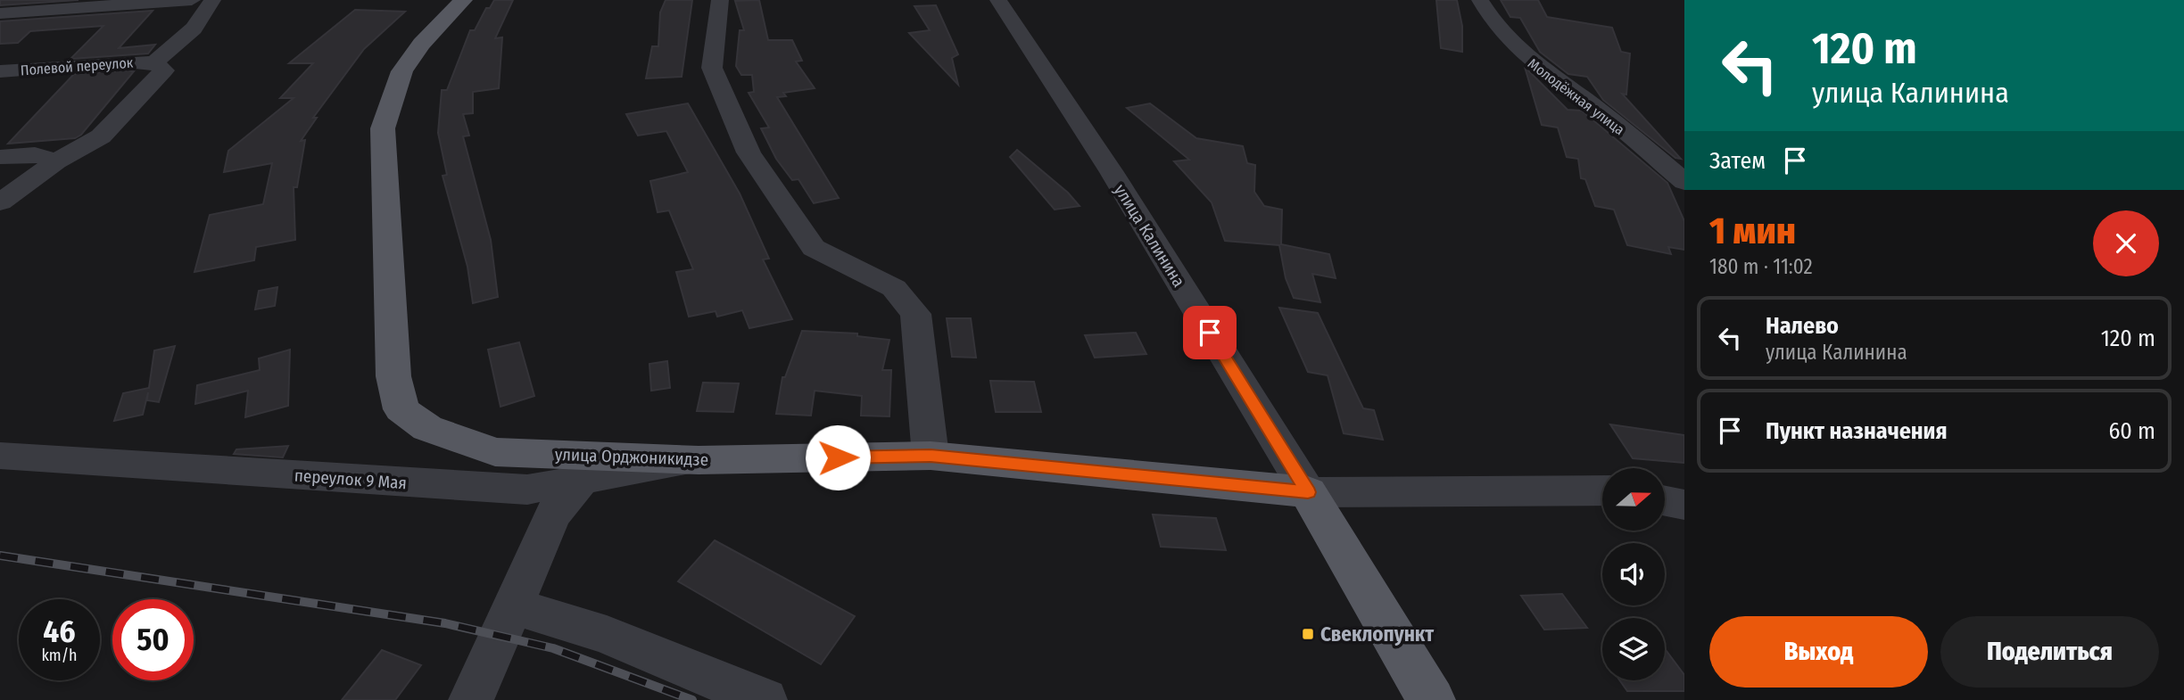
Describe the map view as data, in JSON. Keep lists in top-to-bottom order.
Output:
{
  "streets": {
    "main road": ["улица Калинина", "улица Орджоникидзе"],
    "street": ["Полевой переулок", "Молодёжная улица", "переулок 9 Мая"]
  },
  "crossings": [
    ["улица Калинина", "улица Орджоникидзе"],
    ["улица Орджоникидзе", "переулок 9 Мая"]
  ],
  "places": {
    "transit": ["Свеклопункт"]
  },
  "north": "right",
  "page": {
    "turn": ["120 m", "улица Калинина"],
    "then": "Затем",
    "heading": ["1 мин", "180 m · 11:02"],
    "list": [
      {
        "name": "Налево",
        "note": "улица Калинина",
        "value": "120 m"
      },
      {
        "name": "Пункт назначения",
        "value": "60 m"
      }
    ],
    "speed": "46 km/h",
    "limit": "50",
    "buttons": ["Выход", "Поделиться"]
  }
}
